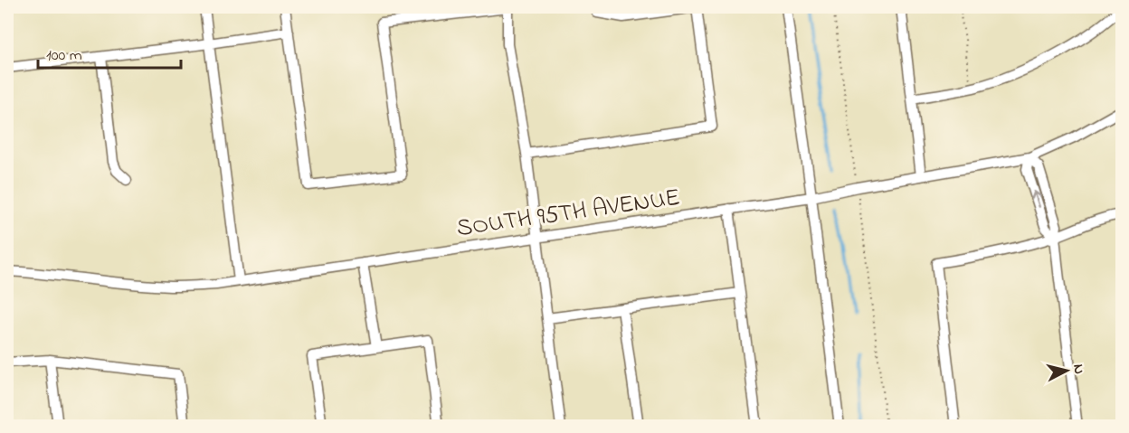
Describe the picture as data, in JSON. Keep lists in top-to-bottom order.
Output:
{
  "streets": {
    "street": ["SOUTH 95TH AVENUE"]
  },
  "scale_bar": "100 m",
  "north": "right"
}
